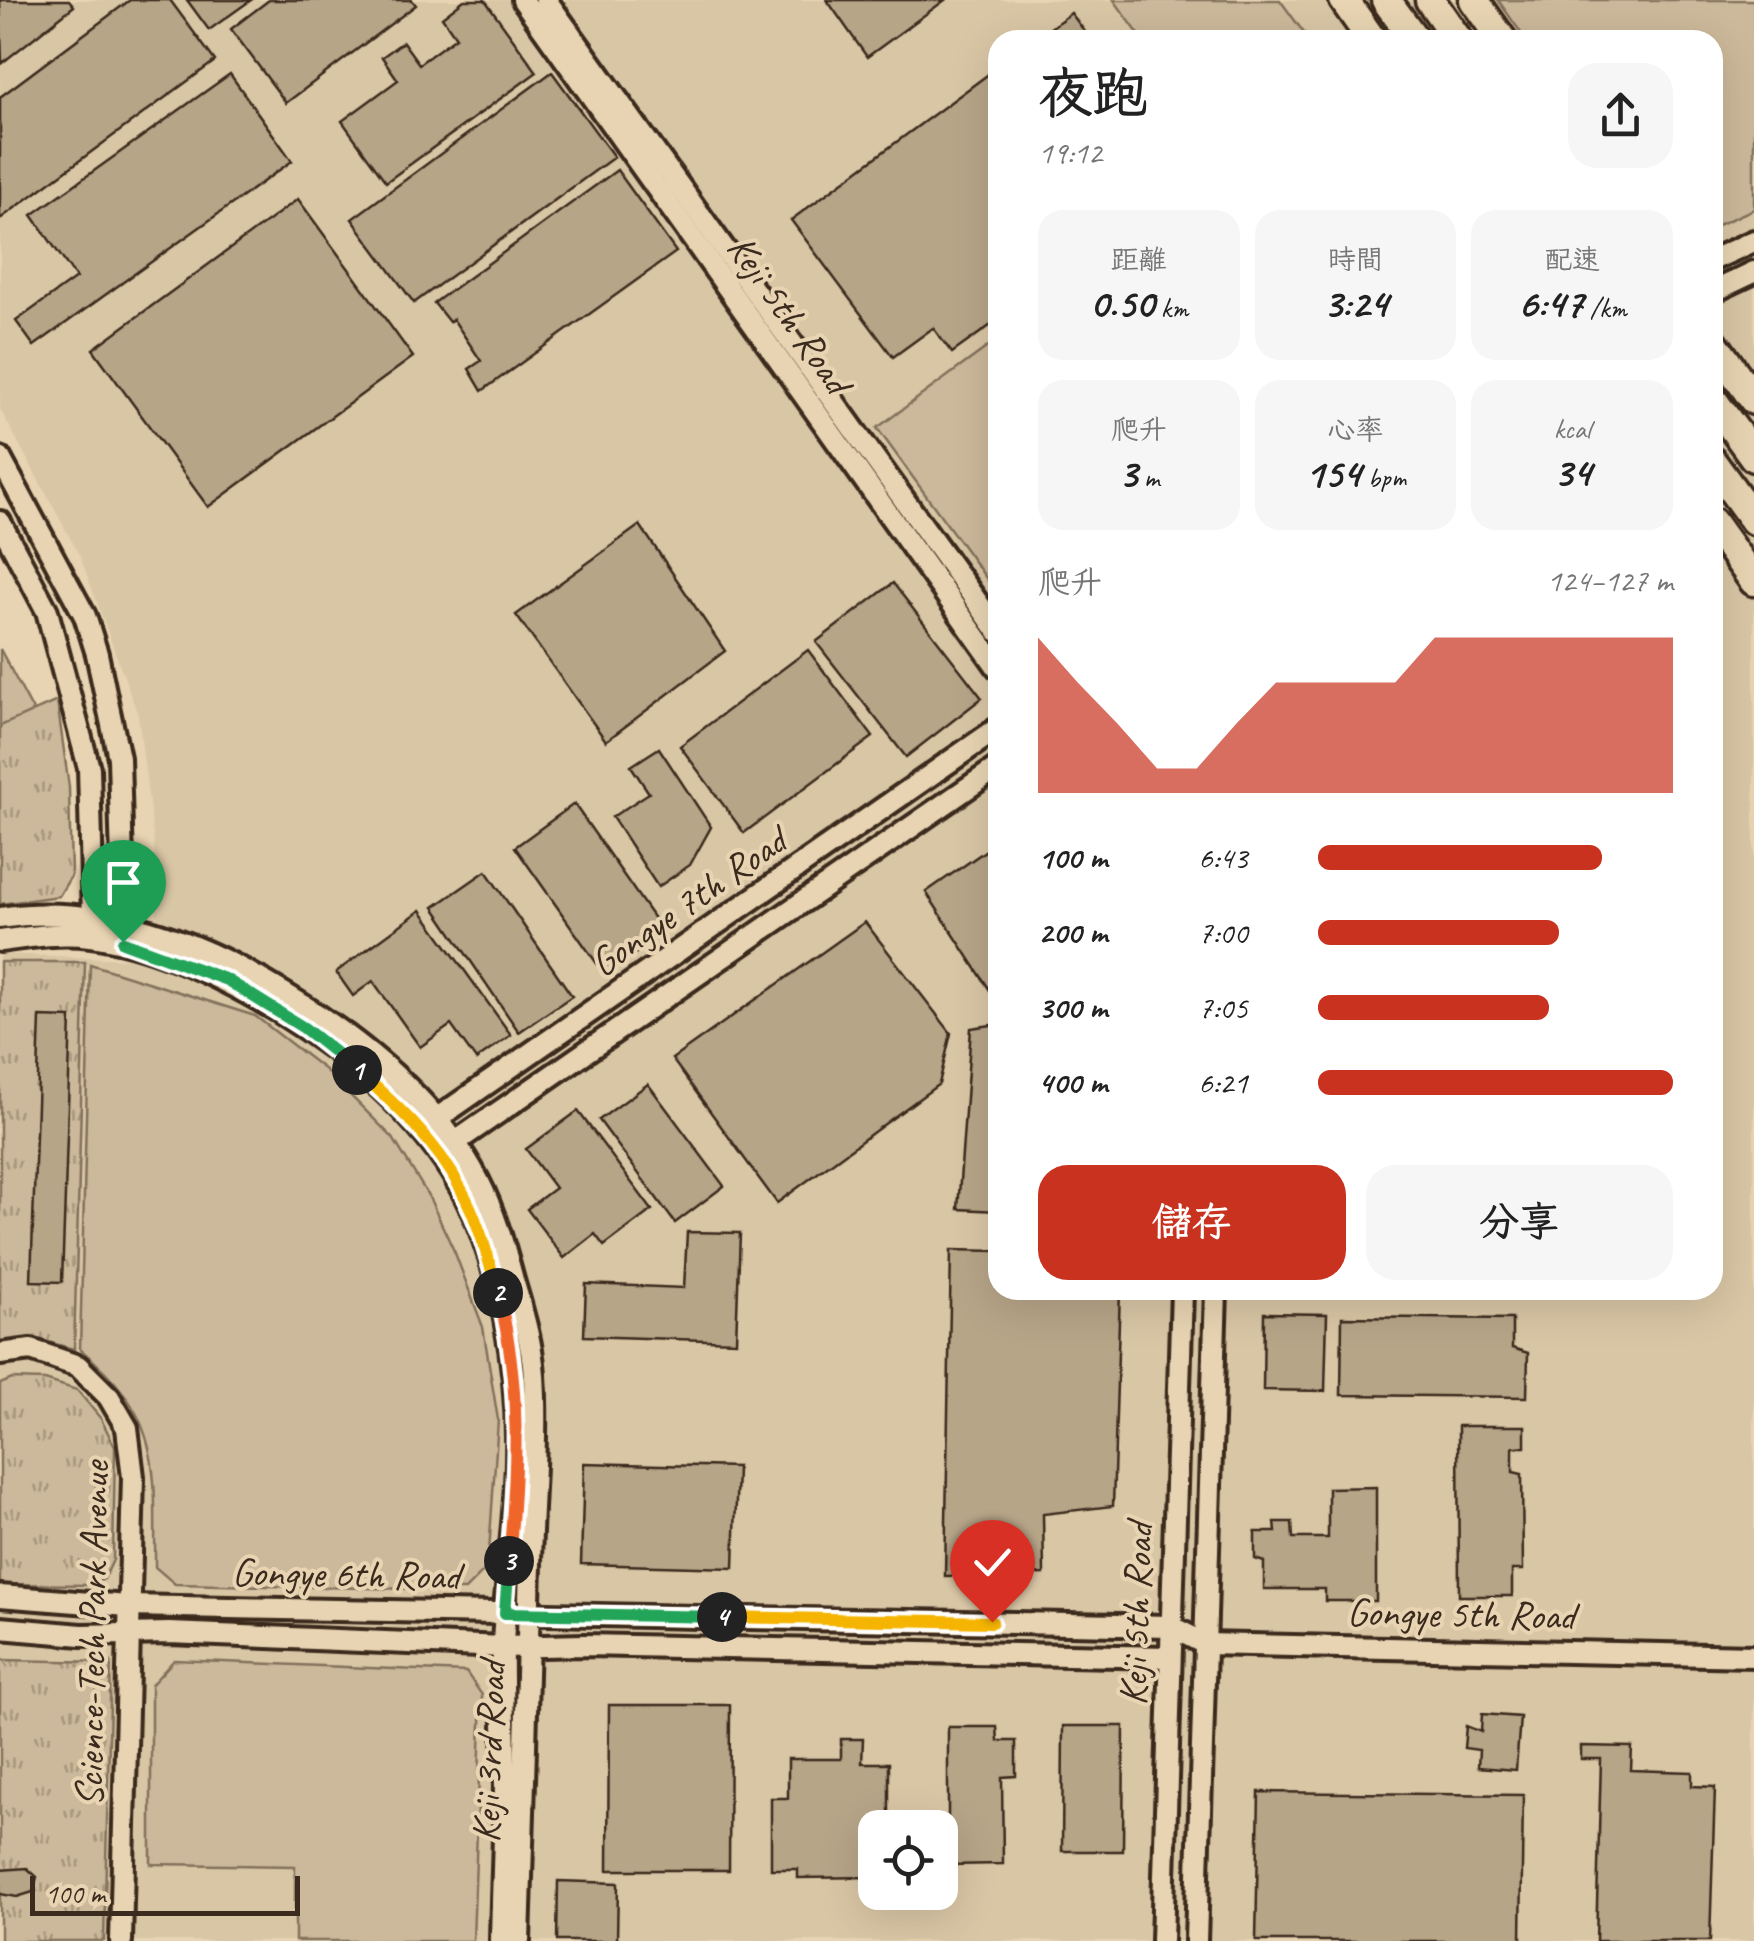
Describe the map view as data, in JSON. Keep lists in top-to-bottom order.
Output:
{
  "streets": {
    "street": [
      "Keji 5th Road",
      "Gongye 7th Road",
      "Gongye 6th Road",
      "Gongye 5th Road",
      "Science-Tech Park Avenue",
      "Keji 3rd Road"
    ]
  },
  "crossings": [
    ["Keji 5th Road", "Gongye 6th Road"],
    ["Keji 5th Road", "Gongye 5th Road"],
    ["Gongye 7th Road", "Keji 3rd Road"],
    ["Gongye 6th Road", "Gongye 5th Road"],
    ["Gongye 6th Road", "Science-Tech Park Avenue"],
    ["Gongye 6th Road", "Keji 3rd Road"]
  ],
  "scale_bar": "100 m",
  "page": {
    "heading": ["夜跑", "19:12"],
    "stats": [
      ["距離", "0.50 km"],
      ["時間", "3:24"],
      ["配速", "6:47 /km"],
      ["爬升", "3 m"],
      ["心率", "154 bpm"],
      ["kcal", "34"]
    ],
    "chart": ["爬升", "124–127 m"],
    "list": [
      {
        "name": "100 m",
        "note": "6:43"
      },
      {
        "name": "200 m",
        "note": "7:00"
      },
      {
        "name": "300 m",
        "note": "7:05"
      },
      {
        "name": "400 m",
        "note": "6:21"
      }
    ],
    "pins": [
      "1",
      "2",
      "3",
      "4"
    ],
    "buttons": ["儲存", "分享"],
    "scale": "100 m"
  }
}
